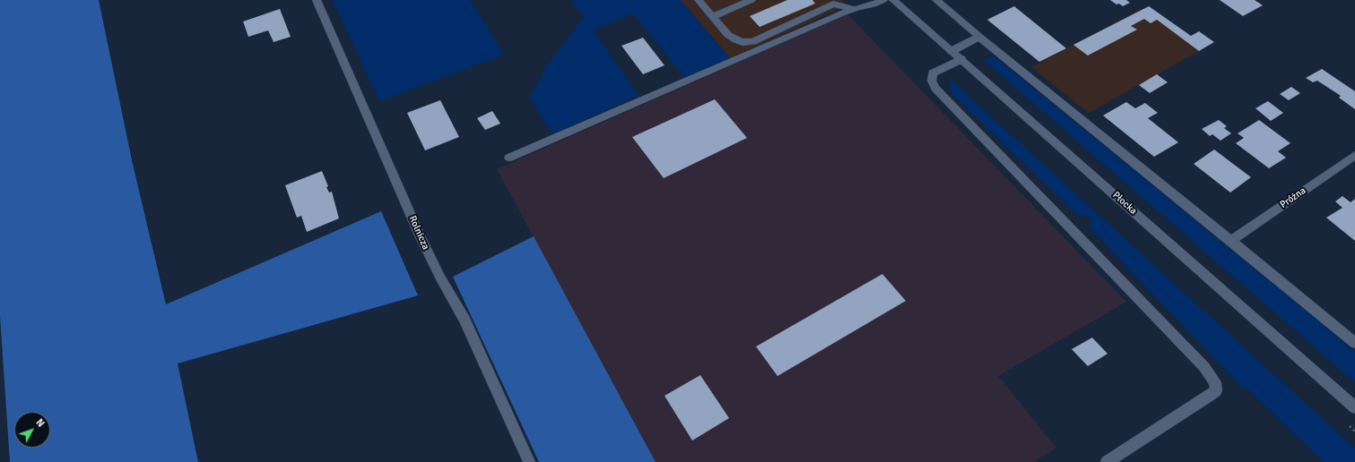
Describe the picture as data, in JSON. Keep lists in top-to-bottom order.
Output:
{
  "streets": {
    "street": ["Próżna", "Płocka", "Rolnicza"]
  },
  "north": "top right"
}
